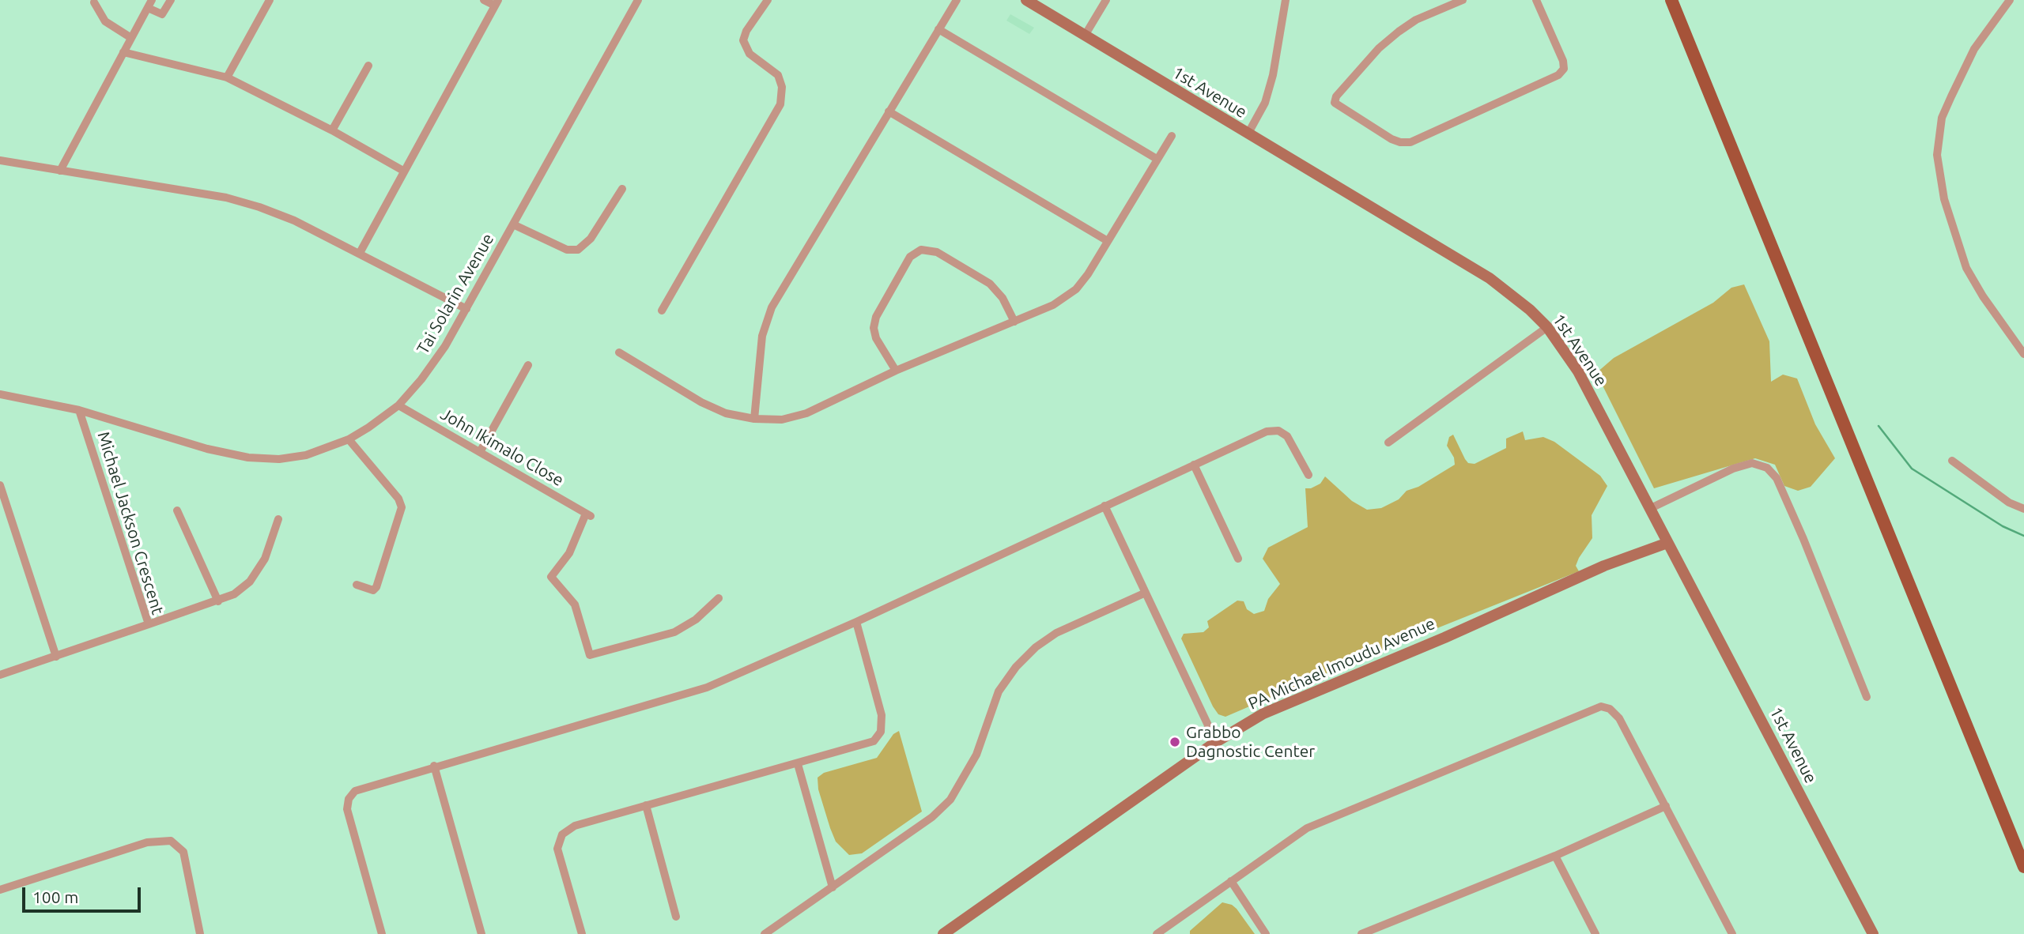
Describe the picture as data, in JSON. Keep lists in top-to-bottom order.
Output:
{
  "streets": {
    "street": [
      "1st Avenue",
      "Tai Solarin Avenue",
      "John Ikimalo Close",
      "Michael Jackson Crescent",
      "PA Michael Imoudu Avenue"
    ]
  },
  "crossings": [
    ["1st Avenue", "PA Michael Imoudu Avenue"],
    ["Tai Solarin Avenue", "John Ikimalo Close"],
    ["Tai Solarin Avenue", "Michael Jackson Crescent"]
  ],
  "places": ["Grabbo Dagnostic Center"],
  "scale_bar": "100 m"
}
